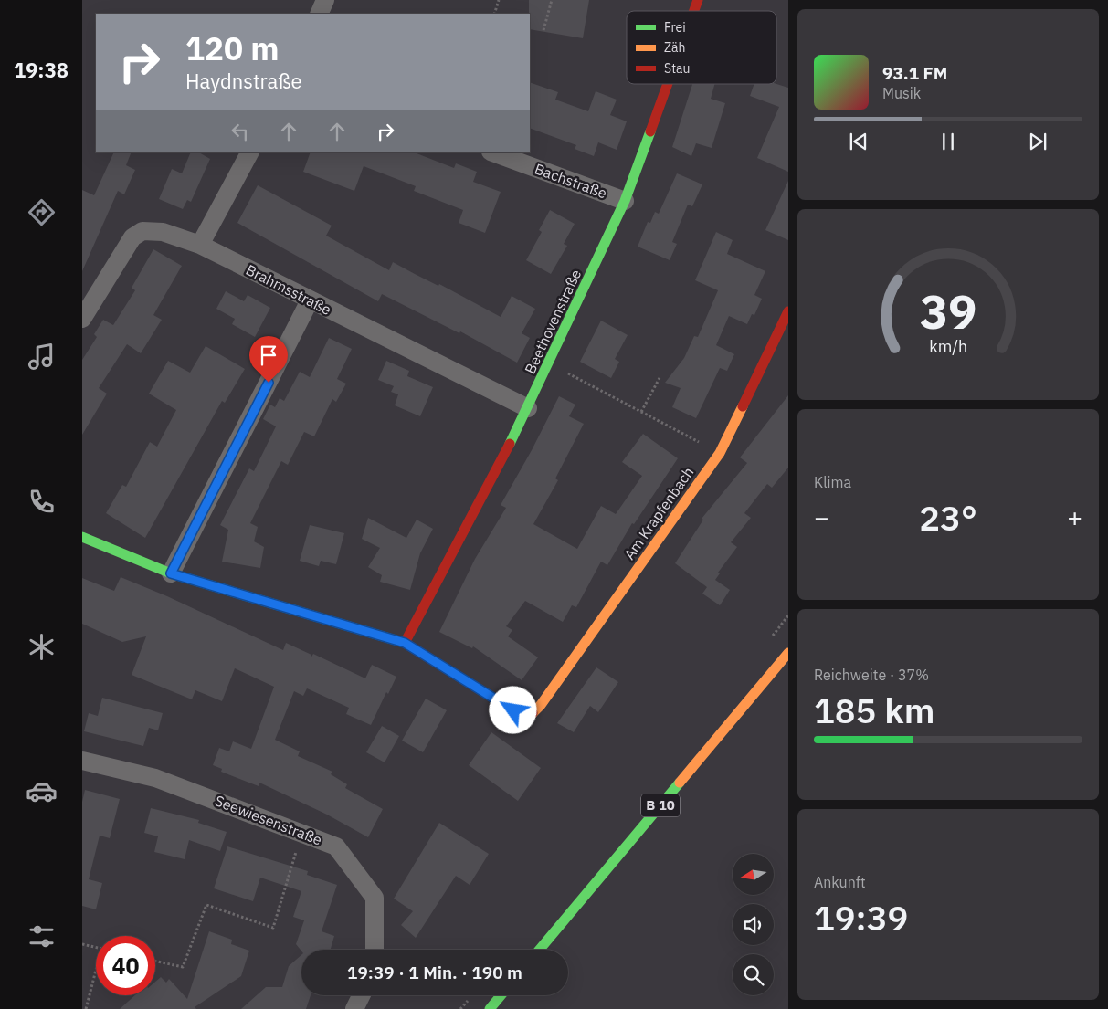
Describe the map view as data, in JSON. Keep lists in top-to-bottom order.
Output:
{
  "streets": {
    "street": [
      "Bachstraße",
      "Brahmsstraße",
      "Beethovenstraße",
      "Am Krapfenbach",
      "B 10",
      "Seewiesenstraße"
    ]
  },
  "crossings": [
    ["Bachstraße", "Beethovenstraße"],
    ["Brahmsstraße", "Beethovenstraße"],
    ["Beethovenstraße", "Am Krapfenbach"]
  ],
  "legend": ["Frei", "Zäh", "Stau"],
  "north": "left",
  "page": {
    "tabs": "19:38",
    "turn": ["120 m", "Haydnstraße"],
    "song": ["93.1 FM", "Musik"],
    "tile": [
      "Klima",
      ["Reichweite · 37%", "185 km"],
      ["Ankunft", "19:39"]
    ],
    "heat": ["−", "23°", "+"],
    "limit": "40",
    "trip": "19:39 · 1 Min. · 190 m",
    "gauge": ["39", "km/h"]
  }
}
